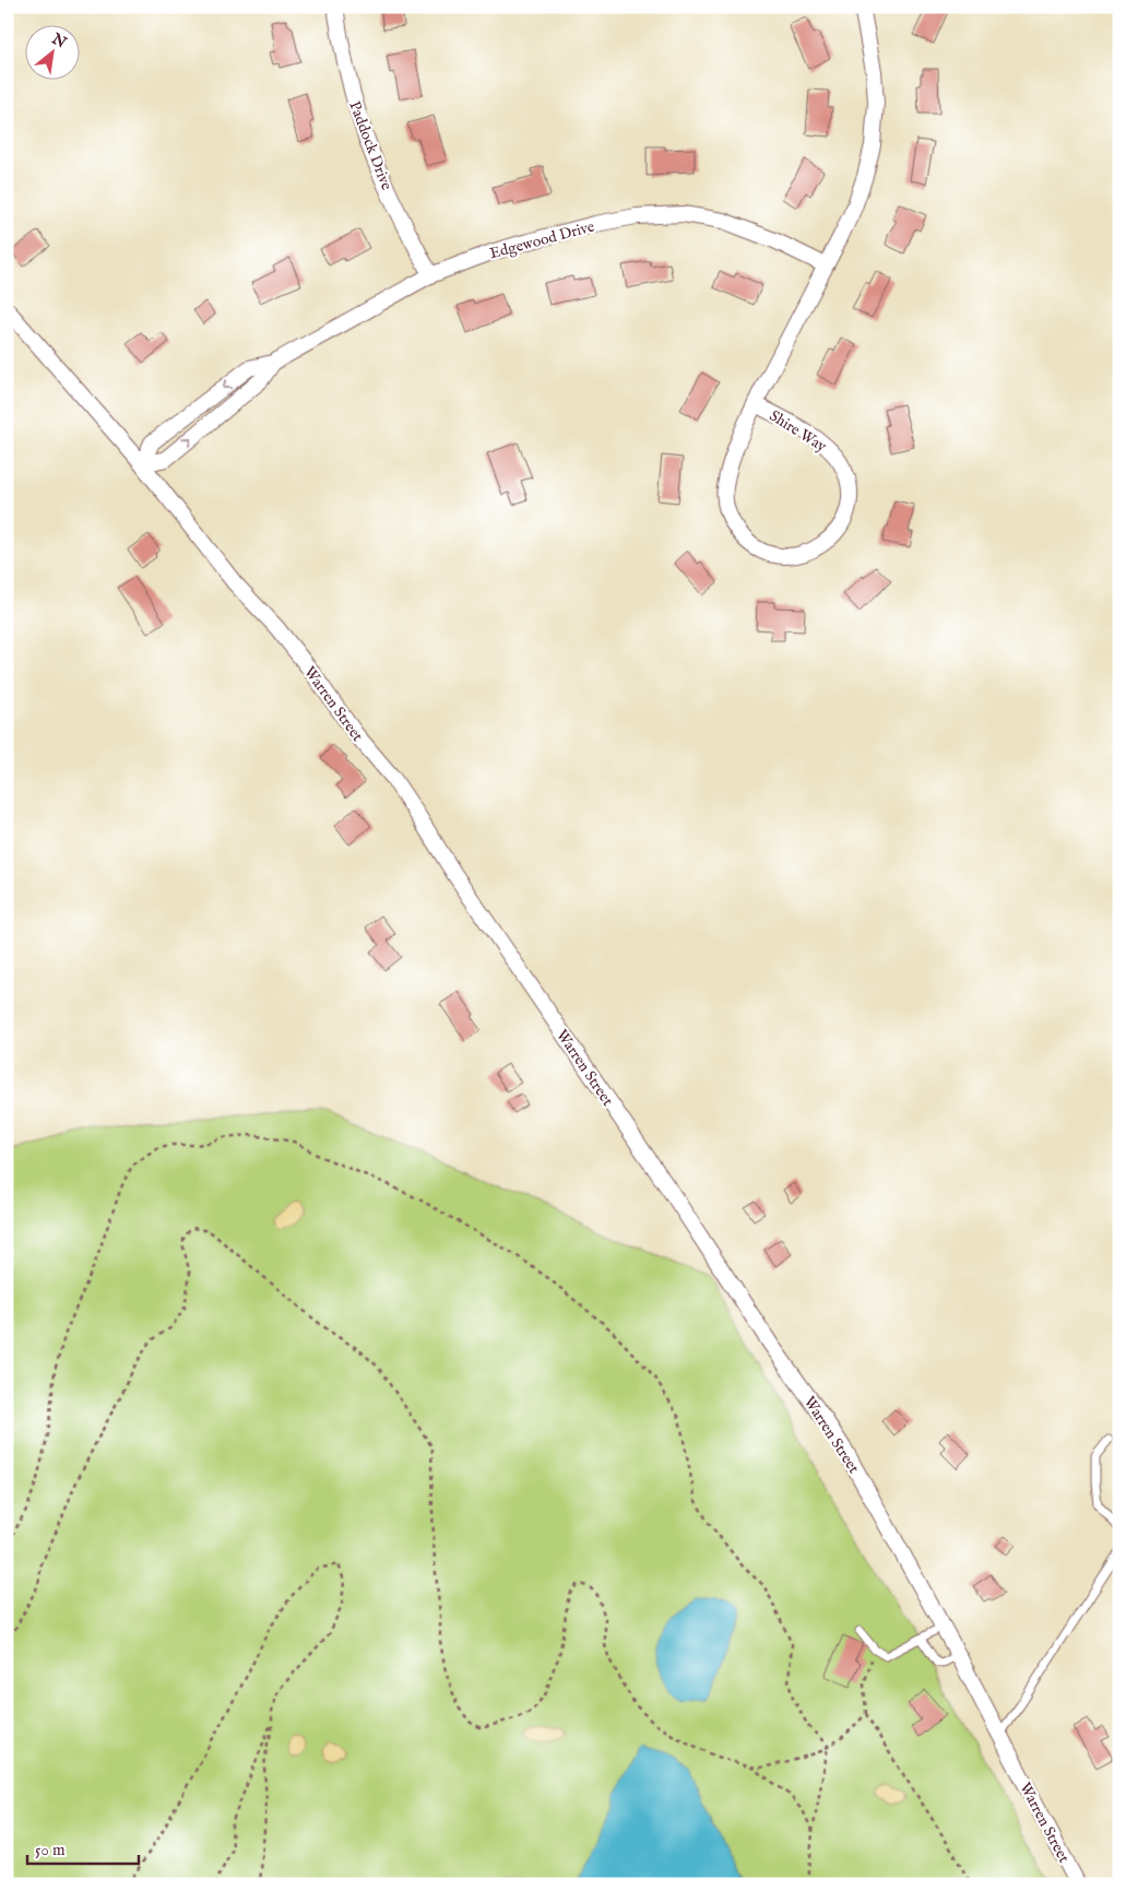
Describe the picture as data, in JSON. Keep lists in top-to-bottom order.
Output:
{
  "streets": {
    "street": [
      "Paddock Drive",
      "Edgewood Drive",
      "Shire Way",
      "Warren Street"
    ]
  },
  "crossings": [
    ["Paddock Drive", "Edgewood Drive"],
    ["Edgewood Drive", "Shire Way"],
    ["Edgewood Drive", "Warren Street"]
  ],
  "scale_bar": "50 m",
  "north": "top right"
}
